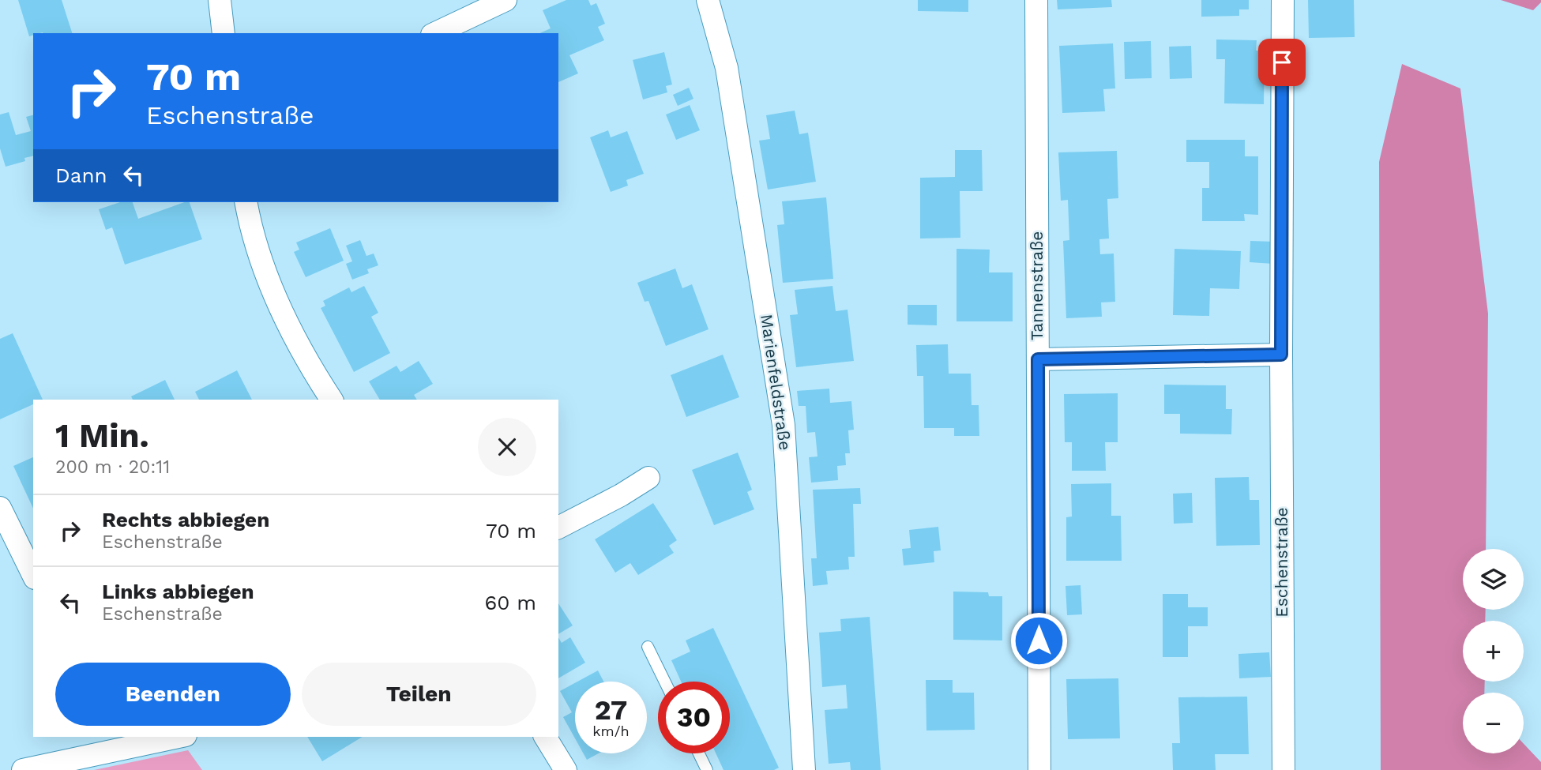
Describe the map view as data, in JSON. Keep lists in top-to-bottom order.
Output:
{
  "streets": {
    "street": ["Tannenstraße", "Marienfeldstraße", "Eschenstraße"]
  },
  "page": {
    "turn": ["70 m", "Eschenstraße"],
    "then": "Dann",
    "heading": ["1 Min.", "200 m · 20:11"],
    "list": [
      {
        "name": "Rechts abbiegen",
        "note": "Eschenstraße",
        "value": "70 m"
      },
      {
        "name": "Links abbiegen",
        "note": "Eschenstraße",
        "value": "60 m"
      }
    ],
    "map_buttons": ["+", "−"],
    "buttons": ["Beenden", "Teilen"],
    "speed": "27 km/h",
    "limit": "30"
  }
}
